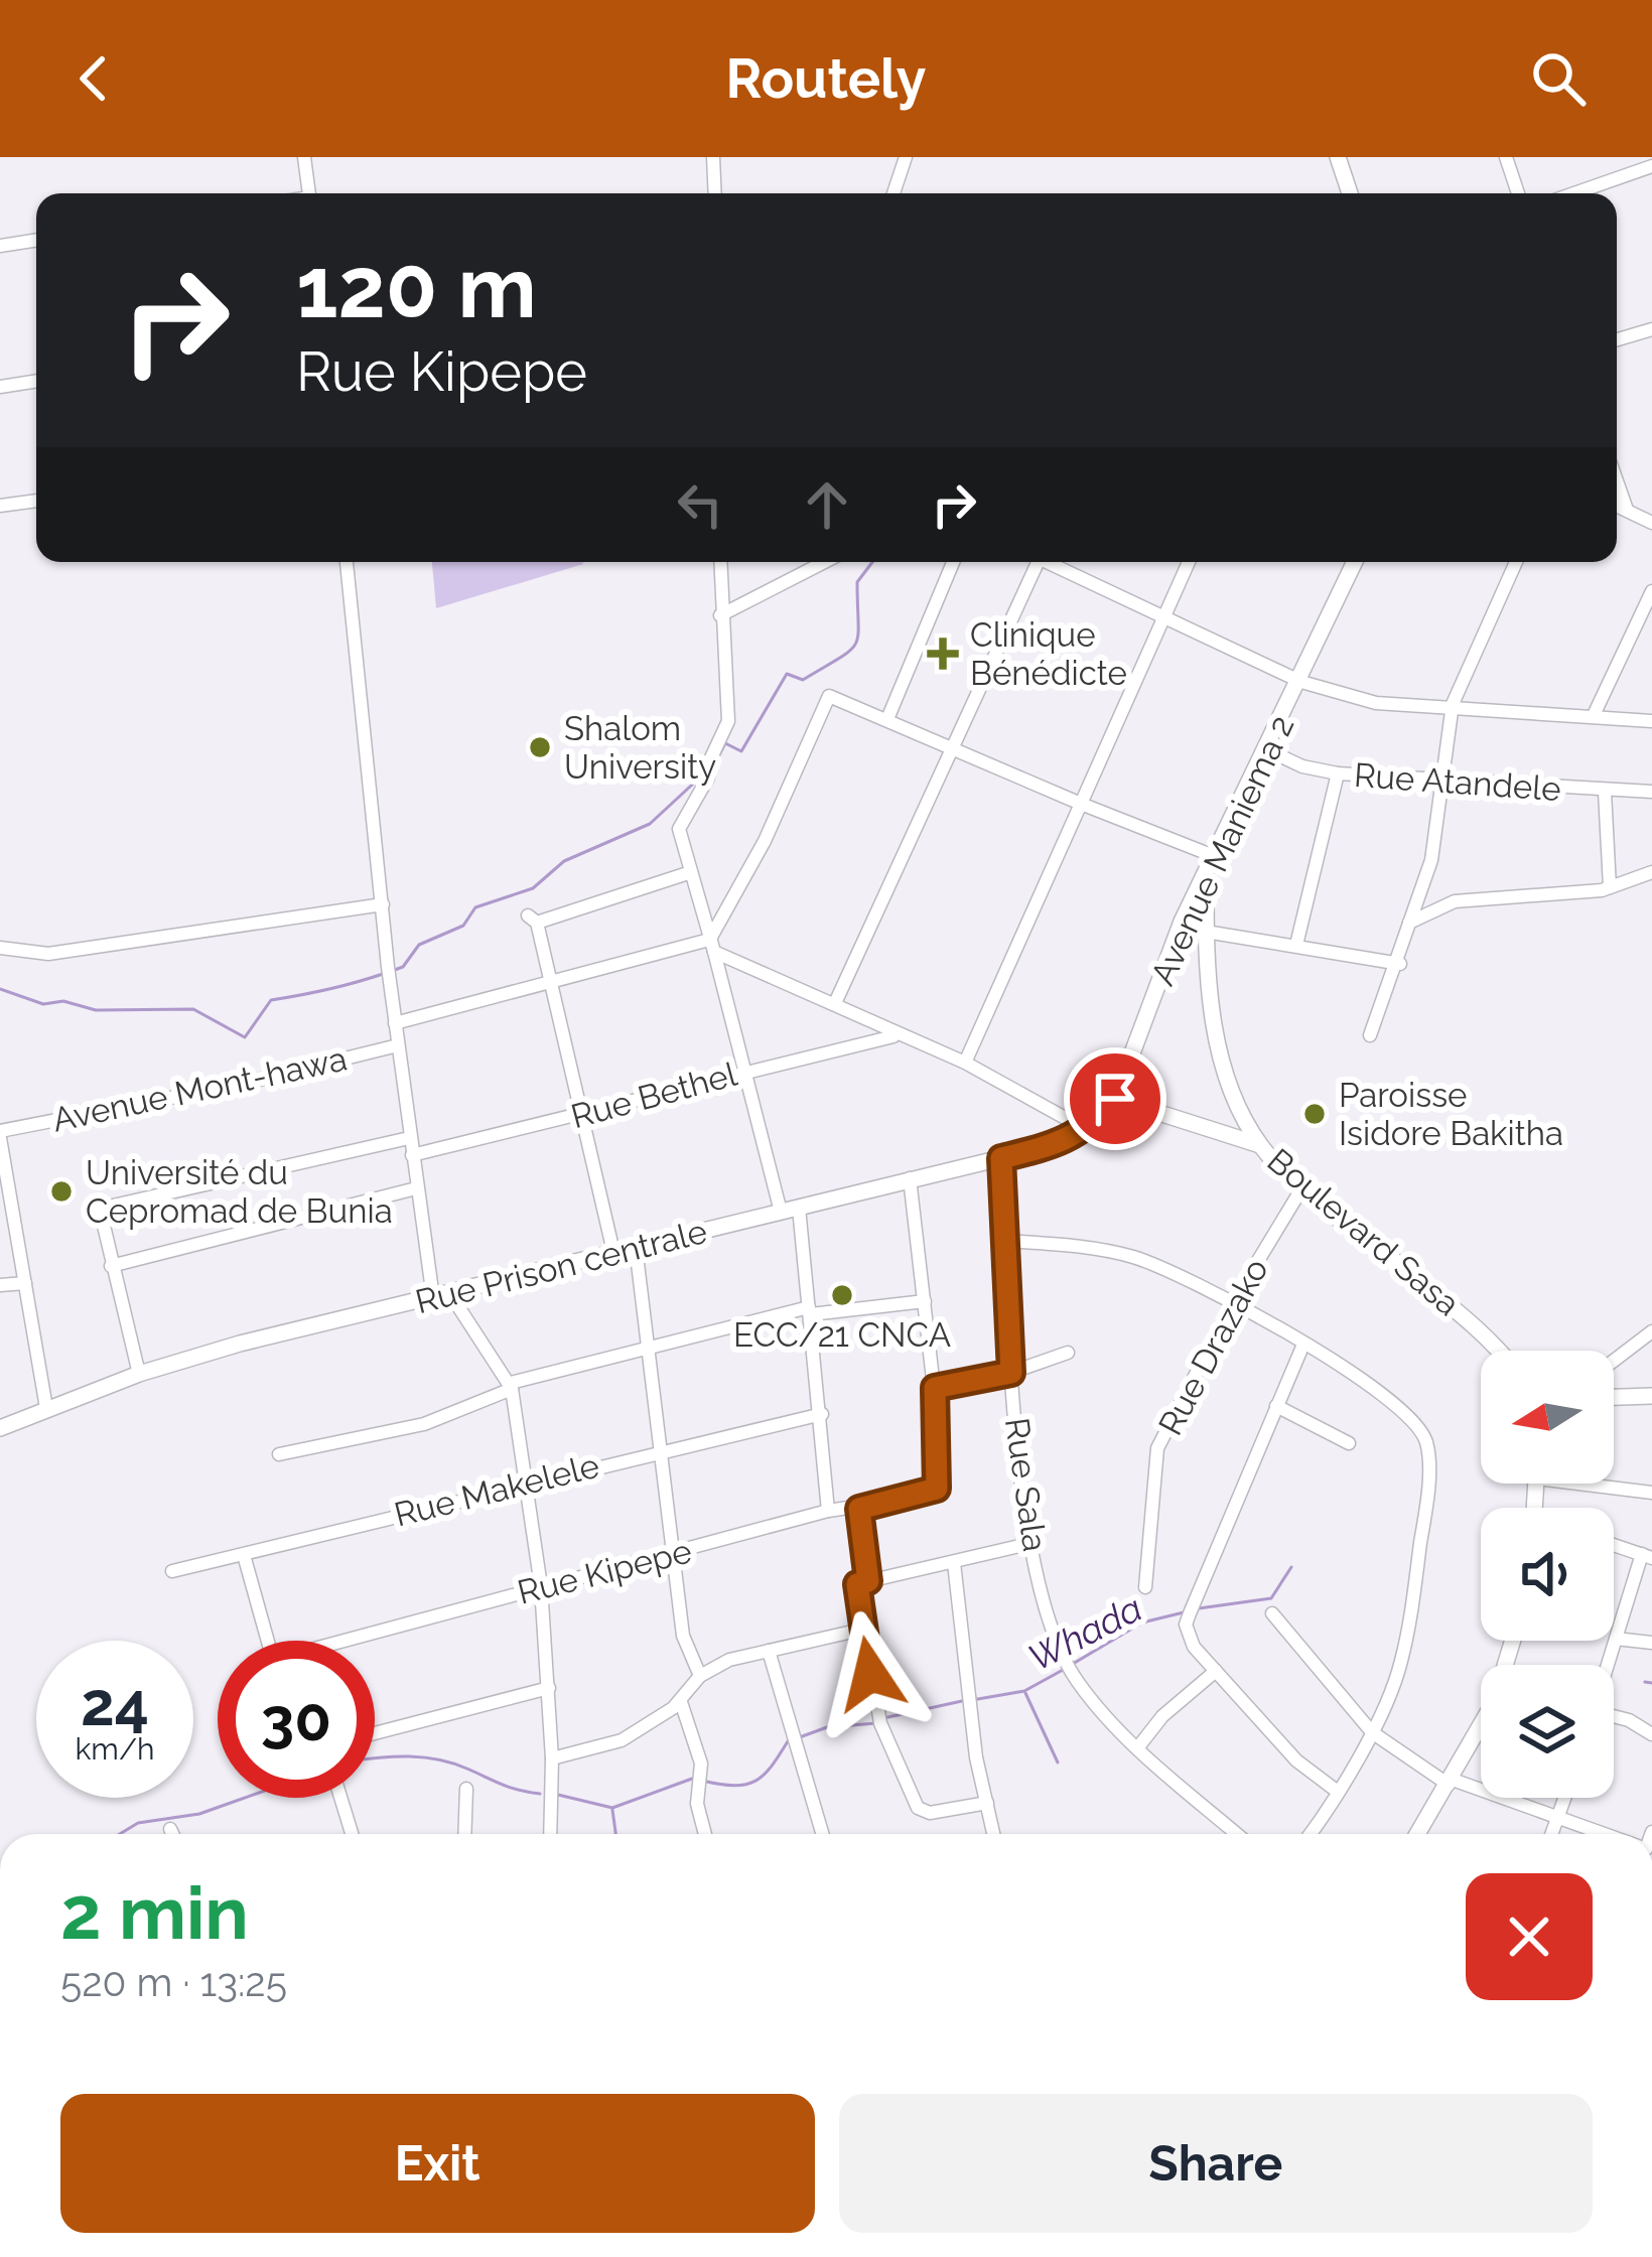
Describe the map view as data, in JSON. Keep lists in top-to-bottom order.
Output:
{
  "streets": {
    "street": [
      "Rue Atandele",
      "Avenue Maniema 2",
      "Avenue Mont-hawa",
      "Rue Bethel",
      "Boulevard Sasa",
      "Rue Prison centrale",
      "Rue Drazako",
      "Rue Sala",
      "Rue Makelele",
      "Rue Kipepe"
    ]
  },
  "crossings": [
    ["Rue Atandele", "Avenue Maniema 2"],
    ["Avenue Maniema 2", "Boulevard Sasa"],
    ["Avenue Maniema 2", "Rue Prison centrale"],
    ["Boulevard Sasa", "Rue Prison centrale"],
    ["Boulevard Sasa", "Rue Drazako"],
    ["Rue Prison centrale", "Rue Sala"],
    ["Rue Makelele", "Rue Kipepe"]
  ],
  "water": ["Whada"],
  "places": {
    "health": ["Clinique Bénédicte"],
    "other": [
      "Shalom University",
      "Paroisse Isidore Bakitha",
      "Université du Cepromad de Bunia",
      "ECC/21 CNCA"
    ]
  },
  "north": "left",
  "page": {
    "header": "Routely",
    "turn": ["120 m", "Rue Kipepe"],
    "speed": "24 km/h",
    "limit": "30",
    "heading": ["2 min", "520 m · 13:25"],
    "buttons": ["Exit", "Share"]
  }
}
